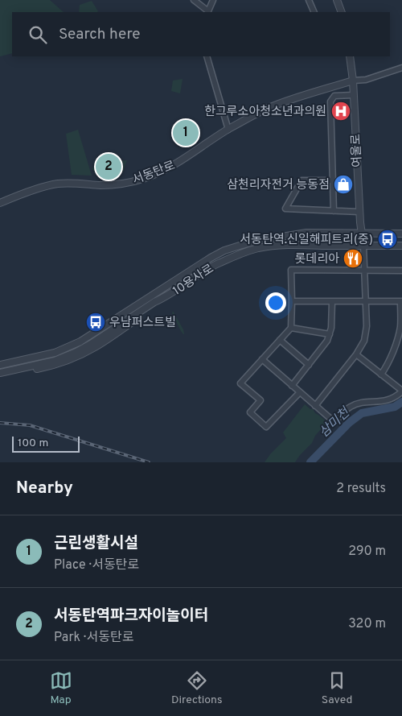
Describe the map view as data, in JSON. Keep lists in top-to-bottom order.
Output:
{
  "streets": {
    "street": ["여울로", "서동탄로", "10용사로"]
  },
  "crossings": [
    ["여울로", "서동탄로"],
    ["여울로", "10용사로"]
  ],
  "water": ["삼미천"],
  "places": {
    "hospital": ["한그루소아청소년과의원"],
    "shop": ["삼천리자전거 능동점"],
    "bus stop": ["서동탄역.신일해피트리(중)", "우남퍼스트빌"],
    "restaurant": ["롯데리아"]
  },
  "scale_bar": "100 m",
  "page": {
    "search": "Search here",
    "pins": ["1", "2"],
    "scale": "100 m",
    "heading": ["Nearby", "2 results"],
    "list": [
      {
        "mark": "1",
        "name": "근린생활시설",
        "note": "Place · 서동탄로",
        "value": "290 m"
      },
      {
        "mark": "2",
        "name": "서동탄역파크자이놀이터",
        "note": "Park · 서동탄로",
        "value": "320 m"
      }
    ],
    "nav": ["Map", "Directions", "Saved"]
  }
}
